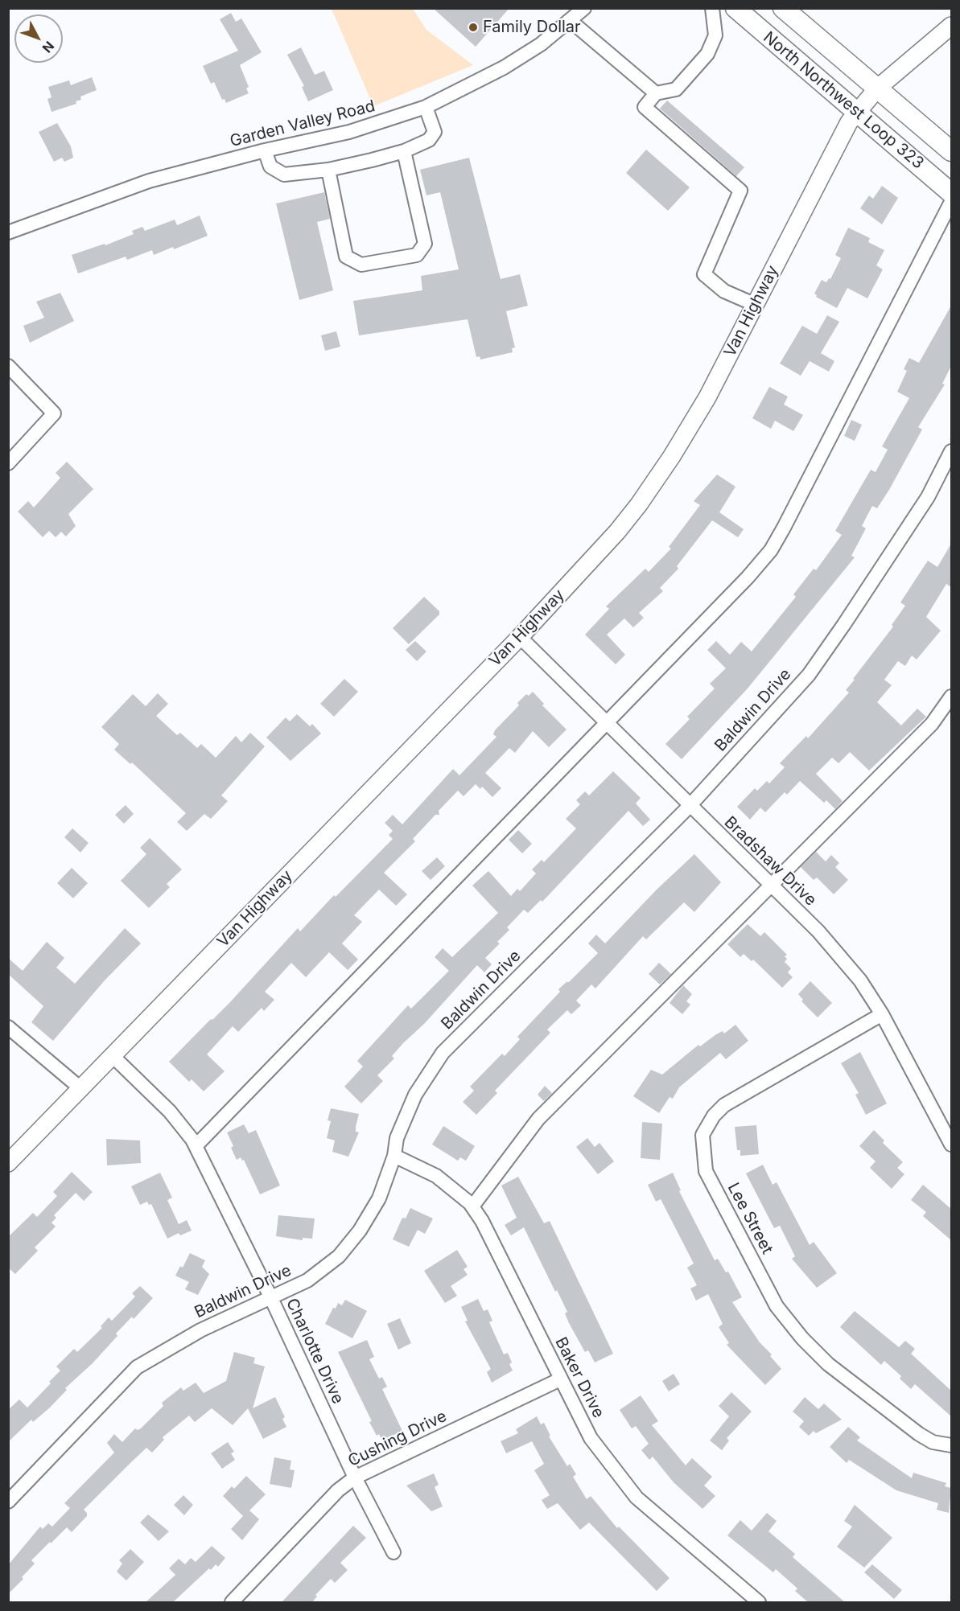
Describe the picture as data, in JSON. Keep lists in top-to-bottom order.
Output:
{
  "streets": {
    "highway": ["North Northwest Loop 323"],
    "main road": ["Van Highway"],
    "street": [
      "Garden Valley Road",
      "Baldwin Drive",
      "Bradshaw Drive",
      "Lee Street",
      "Charlotte Drive",
      "Baker Drive",
      "Cushing Drive"
    ]
  },
  "crossings": [
    ["North Northwest Loop 323", "Van Highway"],
    ["Van Highway", "Bradshaw Drive"],
    ["Van Highway", "Charlotte Drive"],
    ["Baldwin Drive", "Bradshaw Drive"],
    ["Baldwin Drive", "Charlotte Drive"],
    ["Baldwin Drive", "Baker Drive"],
    ["Bradshaw Drive", "Lee Street"],
    ["Charlotte Drive", "Cushing Drive"],
    ["Baker Drive", "Cushing Drive"]
  ],
  "places": ["Family Dollar"],
  "north": "bottom right"
}
